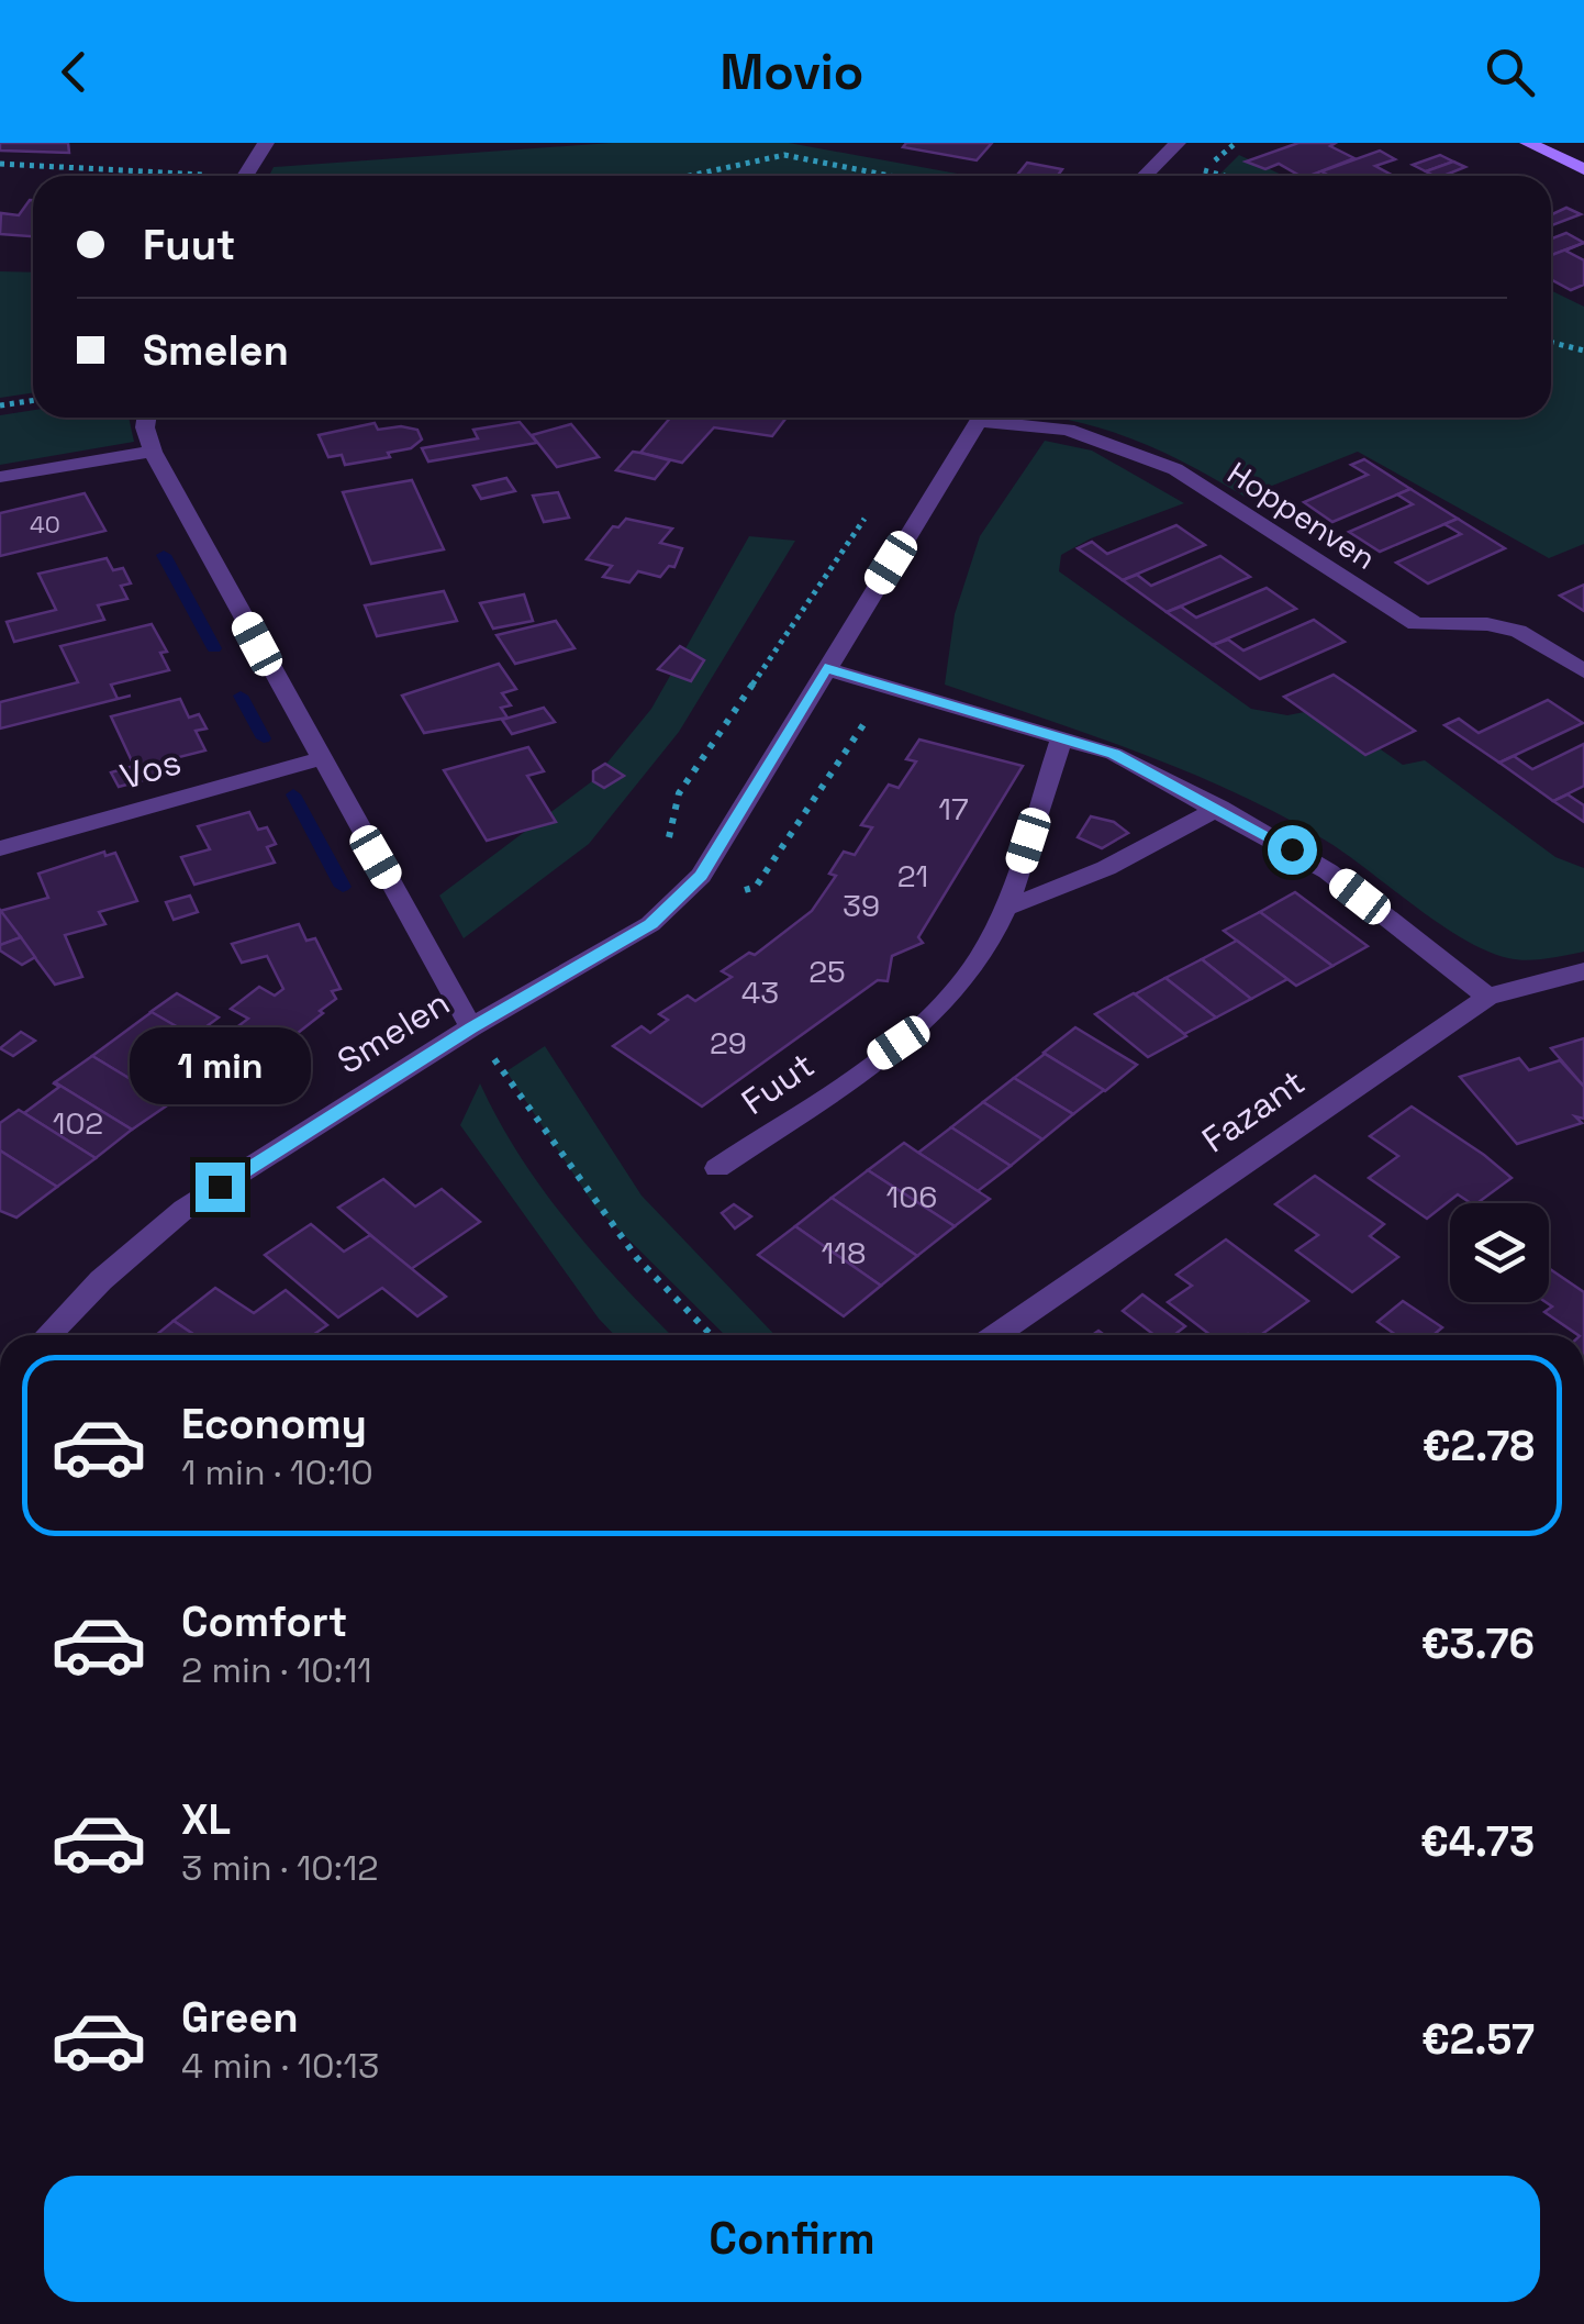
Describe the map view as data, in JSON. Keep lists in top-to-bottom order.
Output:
{
  "streets": {
    "street": [
      "Hoppenven",
      "Vos",
      "Smelen",
      "Fuut",
      "Fazant"
    ]
  },
  "house_numbers": [
    "40",
    "17",
    "21",
    "39",
    "25",
    "43",
    "29",
    "102",
    "106",
    "118"
  ],
  "page": {
    "header": "Movio",
    "banner": ["Fuut", "Smelen"],
    "bubble": "1 min",
    "list": [
      {
        "name": "Economy",
        "note": "1 min · 10:10",
        "value": "€2.78"
      },
      {
        "name": "Comfort",
        "note": "2 min · 10:11",
        "value": "€3.76"
      },
      {
        "name": "XL",
        "note": "3 min · 10:12",
        "value": "€4.73"
      },
      {
        "name": "Green",
        "note": "4 min · 10:13",
        "value": "€2.57"
      }
    ],
    "buttons": "Confirm"
  }
}
